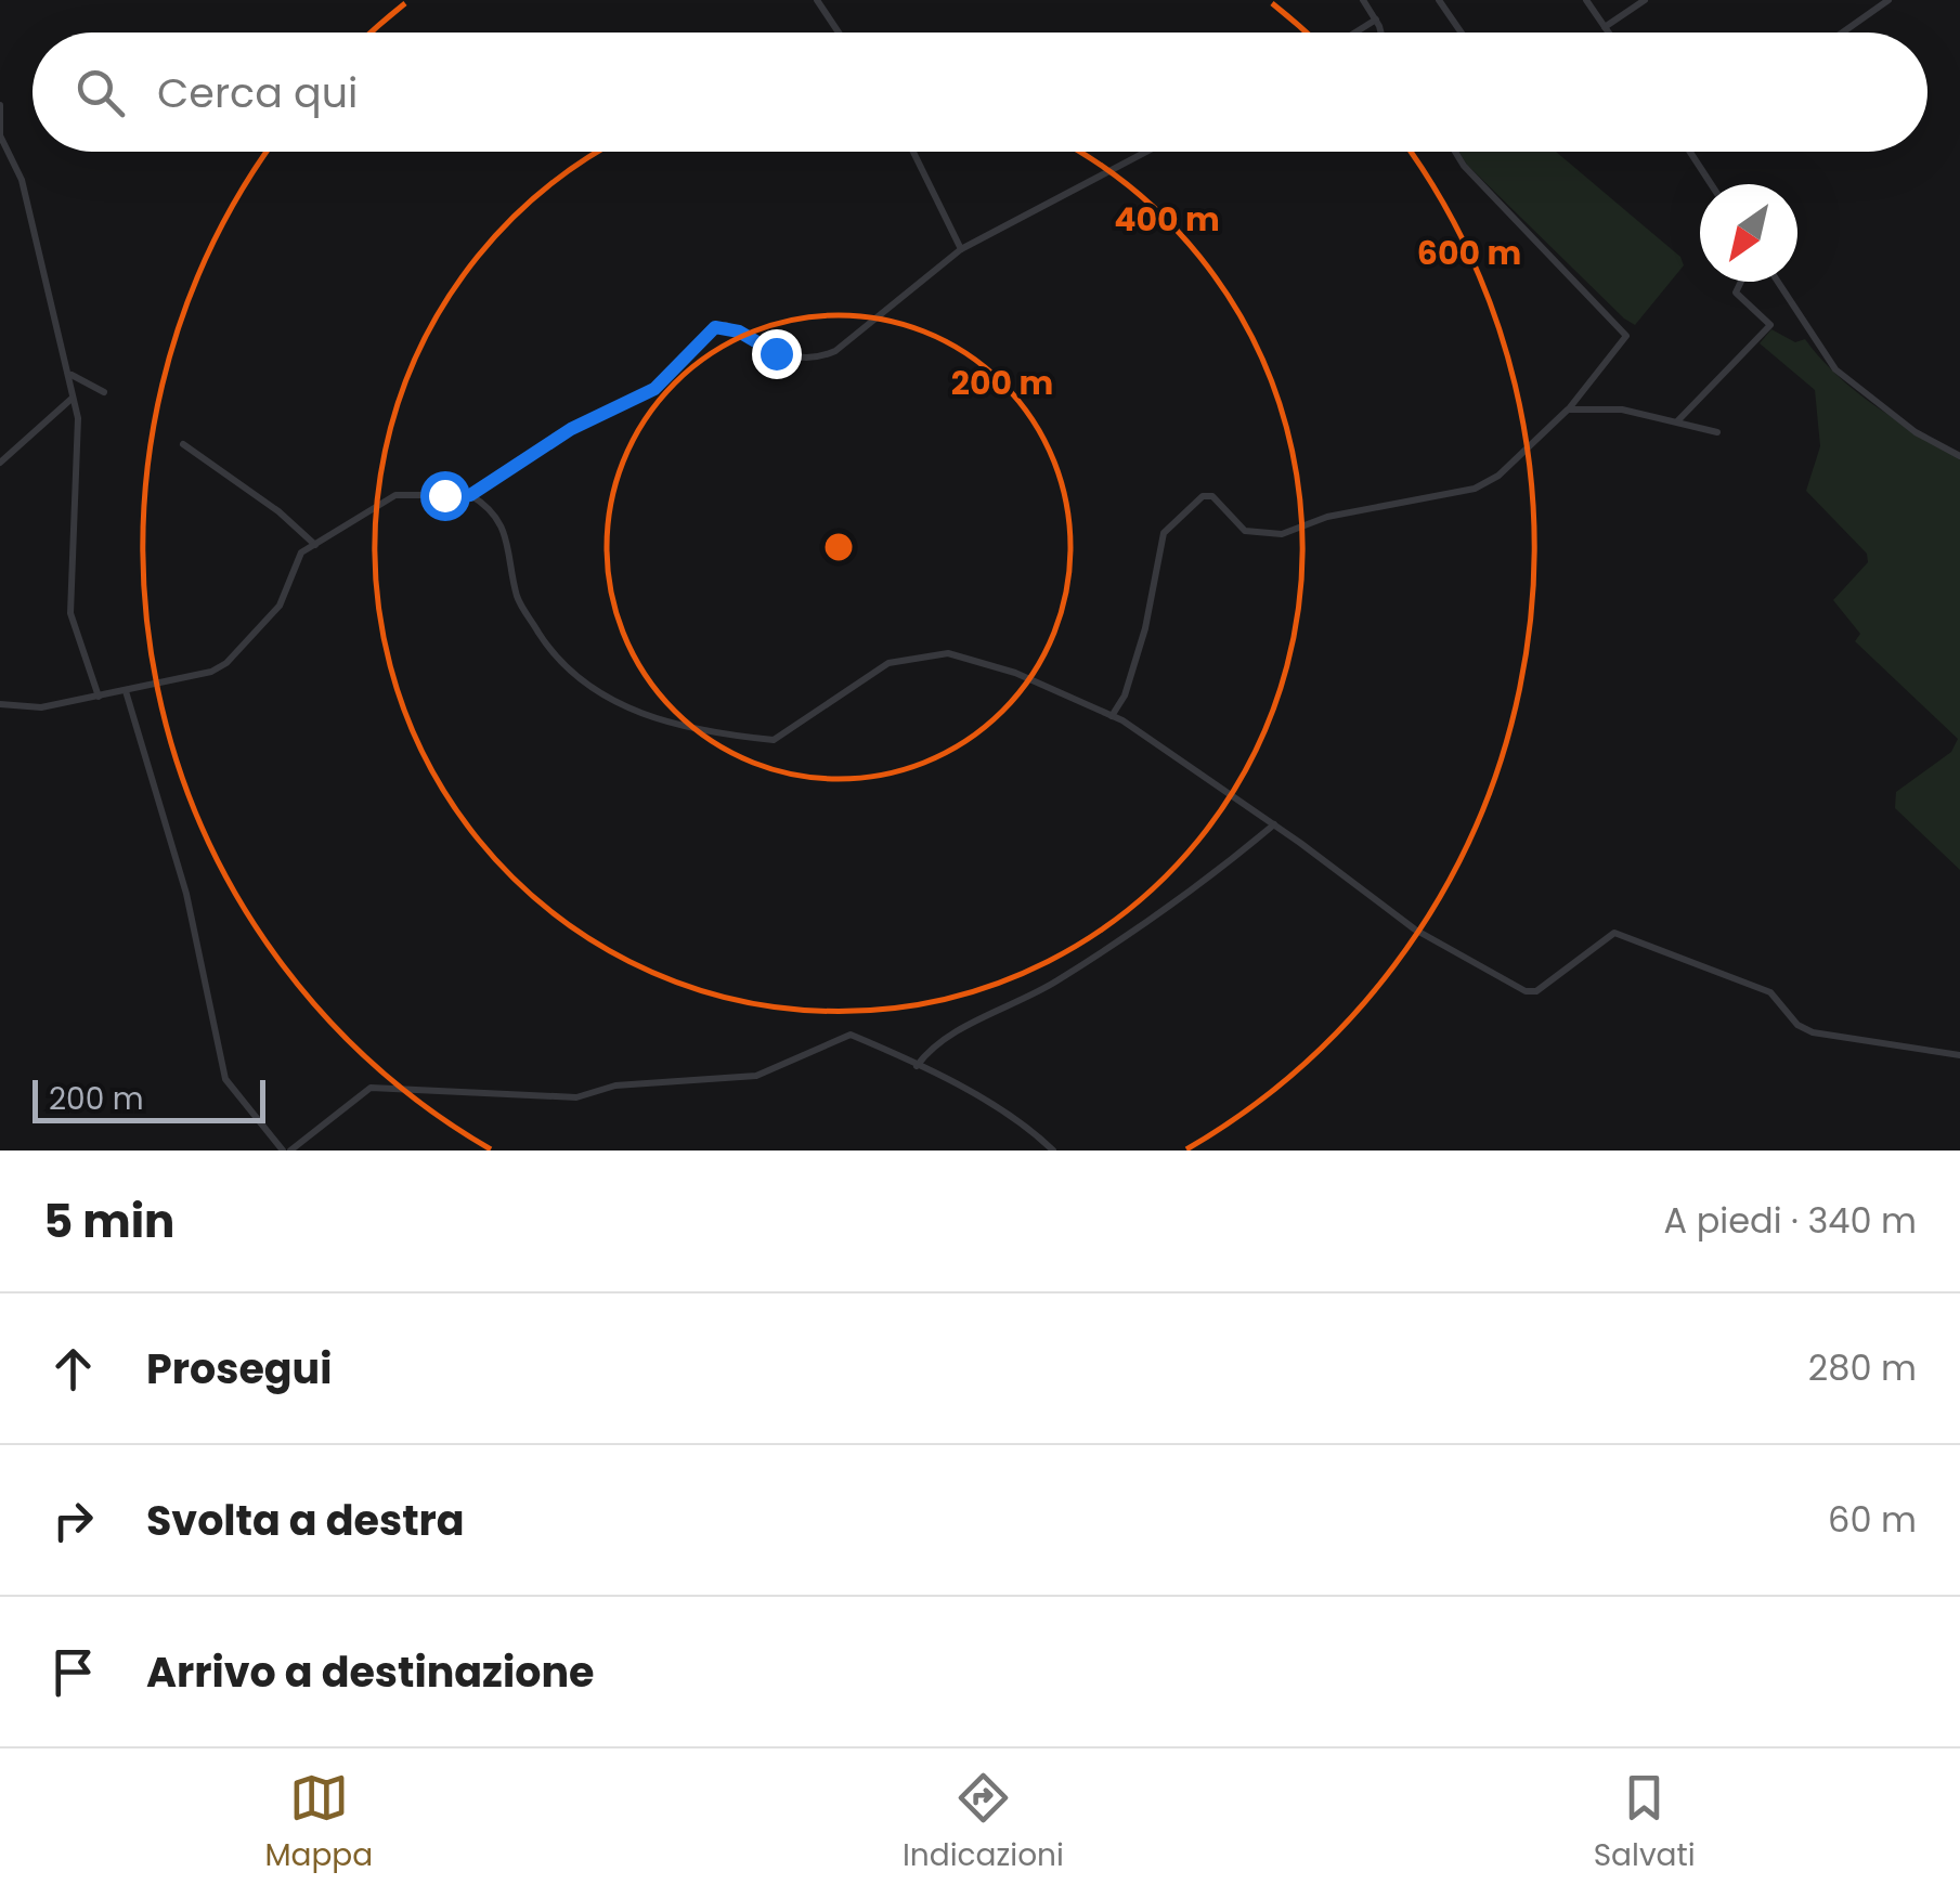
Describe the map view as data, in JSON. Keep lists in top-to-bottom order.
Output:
{
  "scale_bar": "200 m",
  "north": "bottom left",
  "page": {
    "search": "Cerca qui",
    "scale": "200 m",
    "heading": ["5 min", "A piedi · 340 m"],
    "list": [
      ["Prosegui", "280 m"],
      ["Svolta a destra", "60 m"],
      "Arrivo a destinazione"
    ],
    "nav": ["Mappa", "Indicazioni", "Salvati"]
  },
  "rings": ["400 m", "600 m", "200 m"]
}
